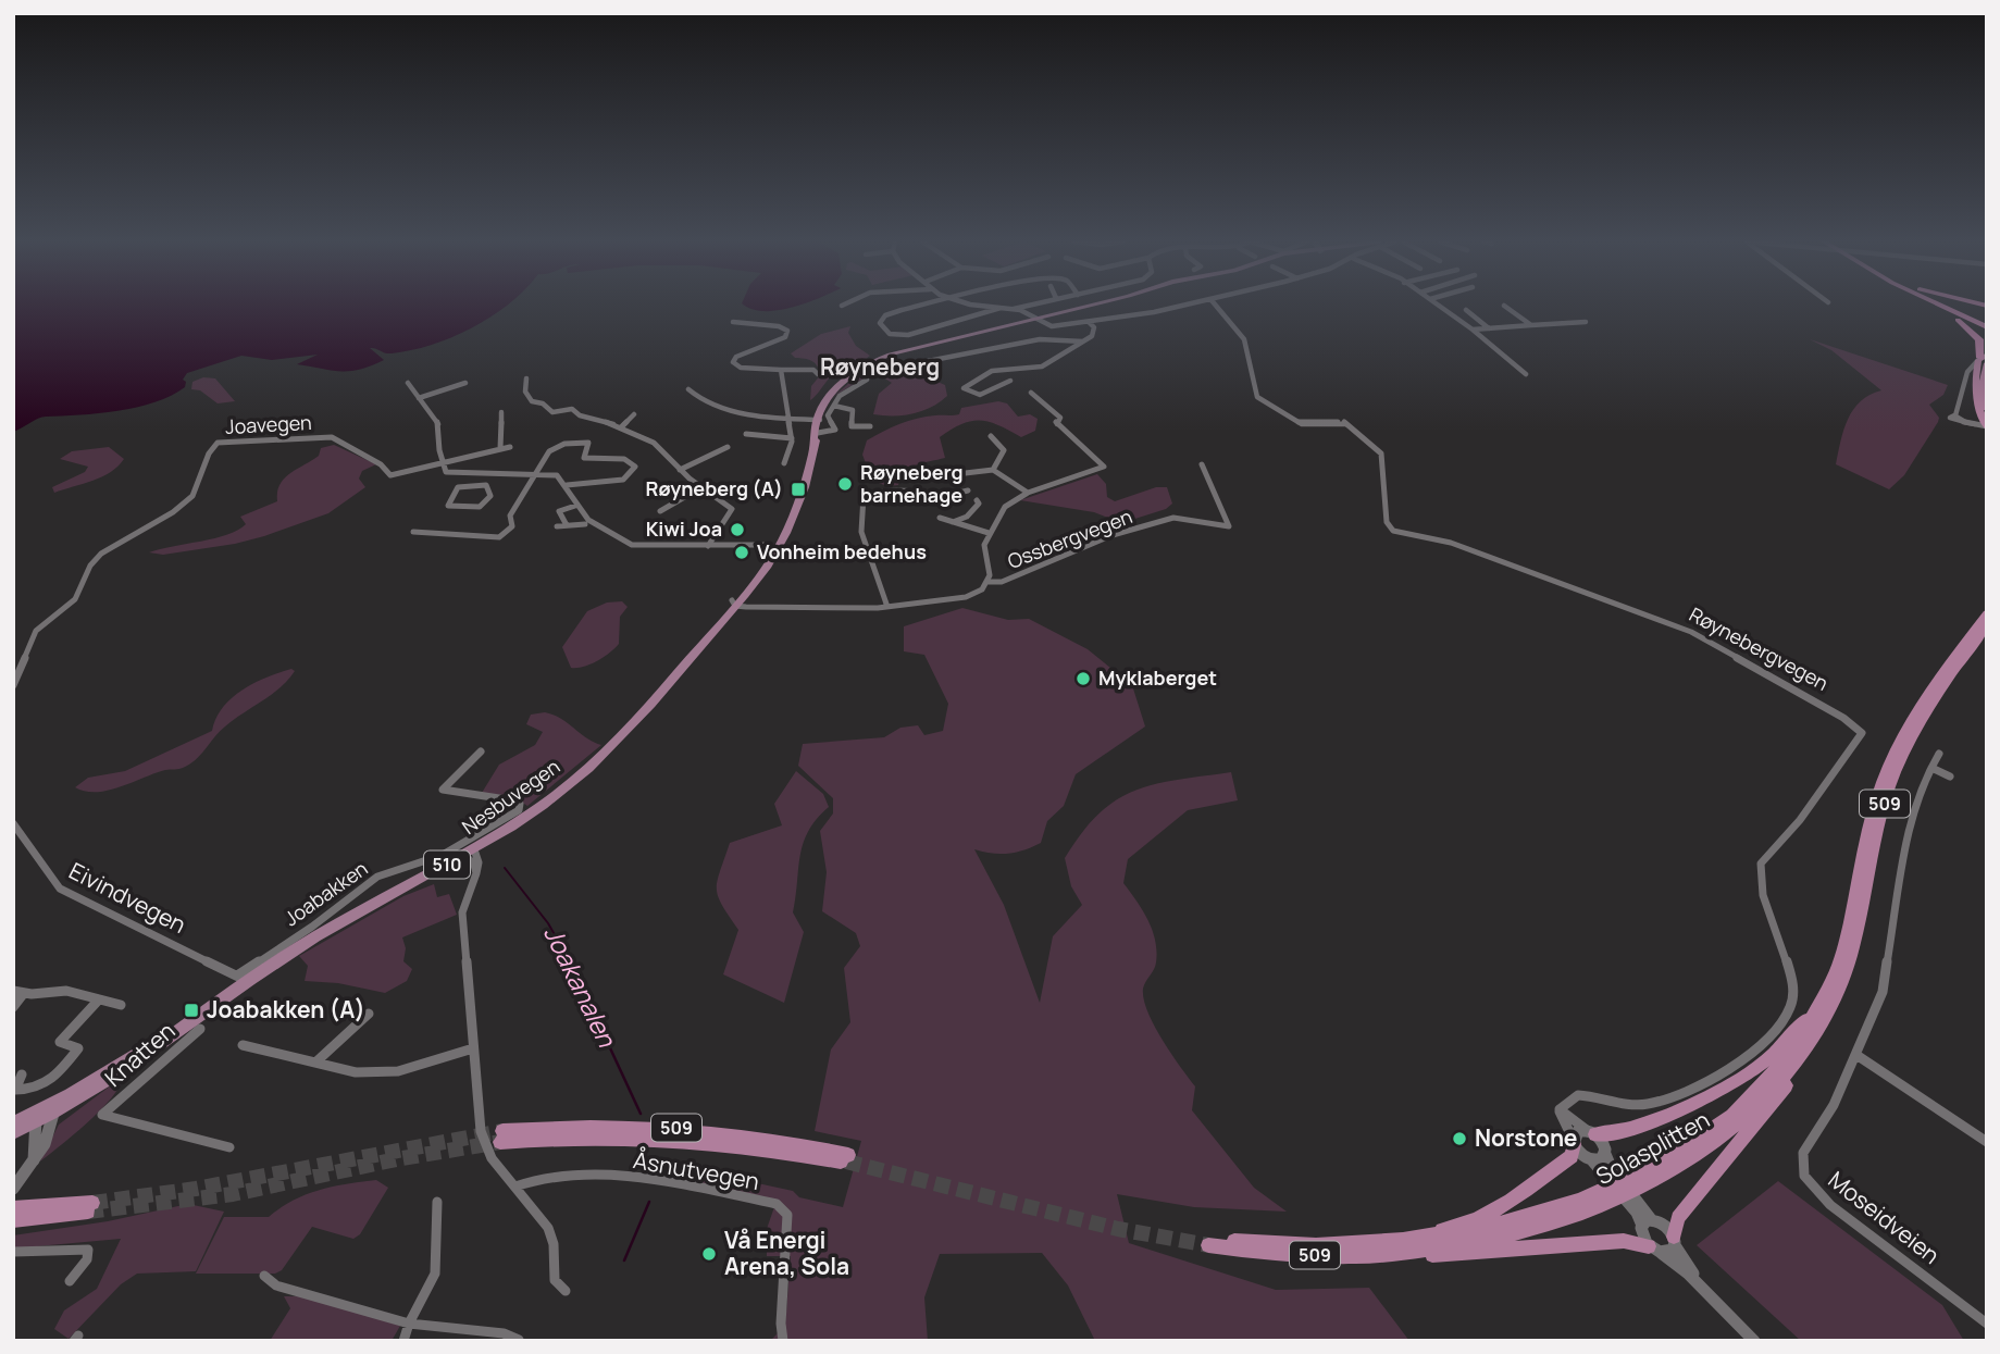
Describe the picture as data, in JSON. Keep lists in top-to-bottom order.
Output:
{
  "streets": {
    "highway": ["509", "Solasplitten"],
    "main road": ["Nesbuvegen", "510"],
    "street": [
      "Joavegen",
      "Ossbergvegen",
      "Røynebergvegen",
      "Joabakken",
      "Eivindvegen",
      "Knatten",
      "Åsnutvegen",
      "Moseidveien"
    ]
  },
  "crossings": [
    ["Nesbuvegen", "Joabakken"],
    ["Nesbuvegen", "Eivindvegen"],
    ["Nesbuvegen", "Knatten"],
    ["509", "Solasplitten"],
    ["Joabakken", "Eivindvegen"]
  ],
  "districts": ["Røyneberg"],
  "water": ["Joakanalen"],
  "places": {
    "other": [
      "Røyneberg barnehage",
      "Kiwi Joa",
      "Vonheim bedehus",
      "Myklaberget",
      "Norstone",
      "Vå Energi Arena, Sola"
    ],
    "transit": ["Røyneberg (A)", "Joabakken (A)"]
  }
}
